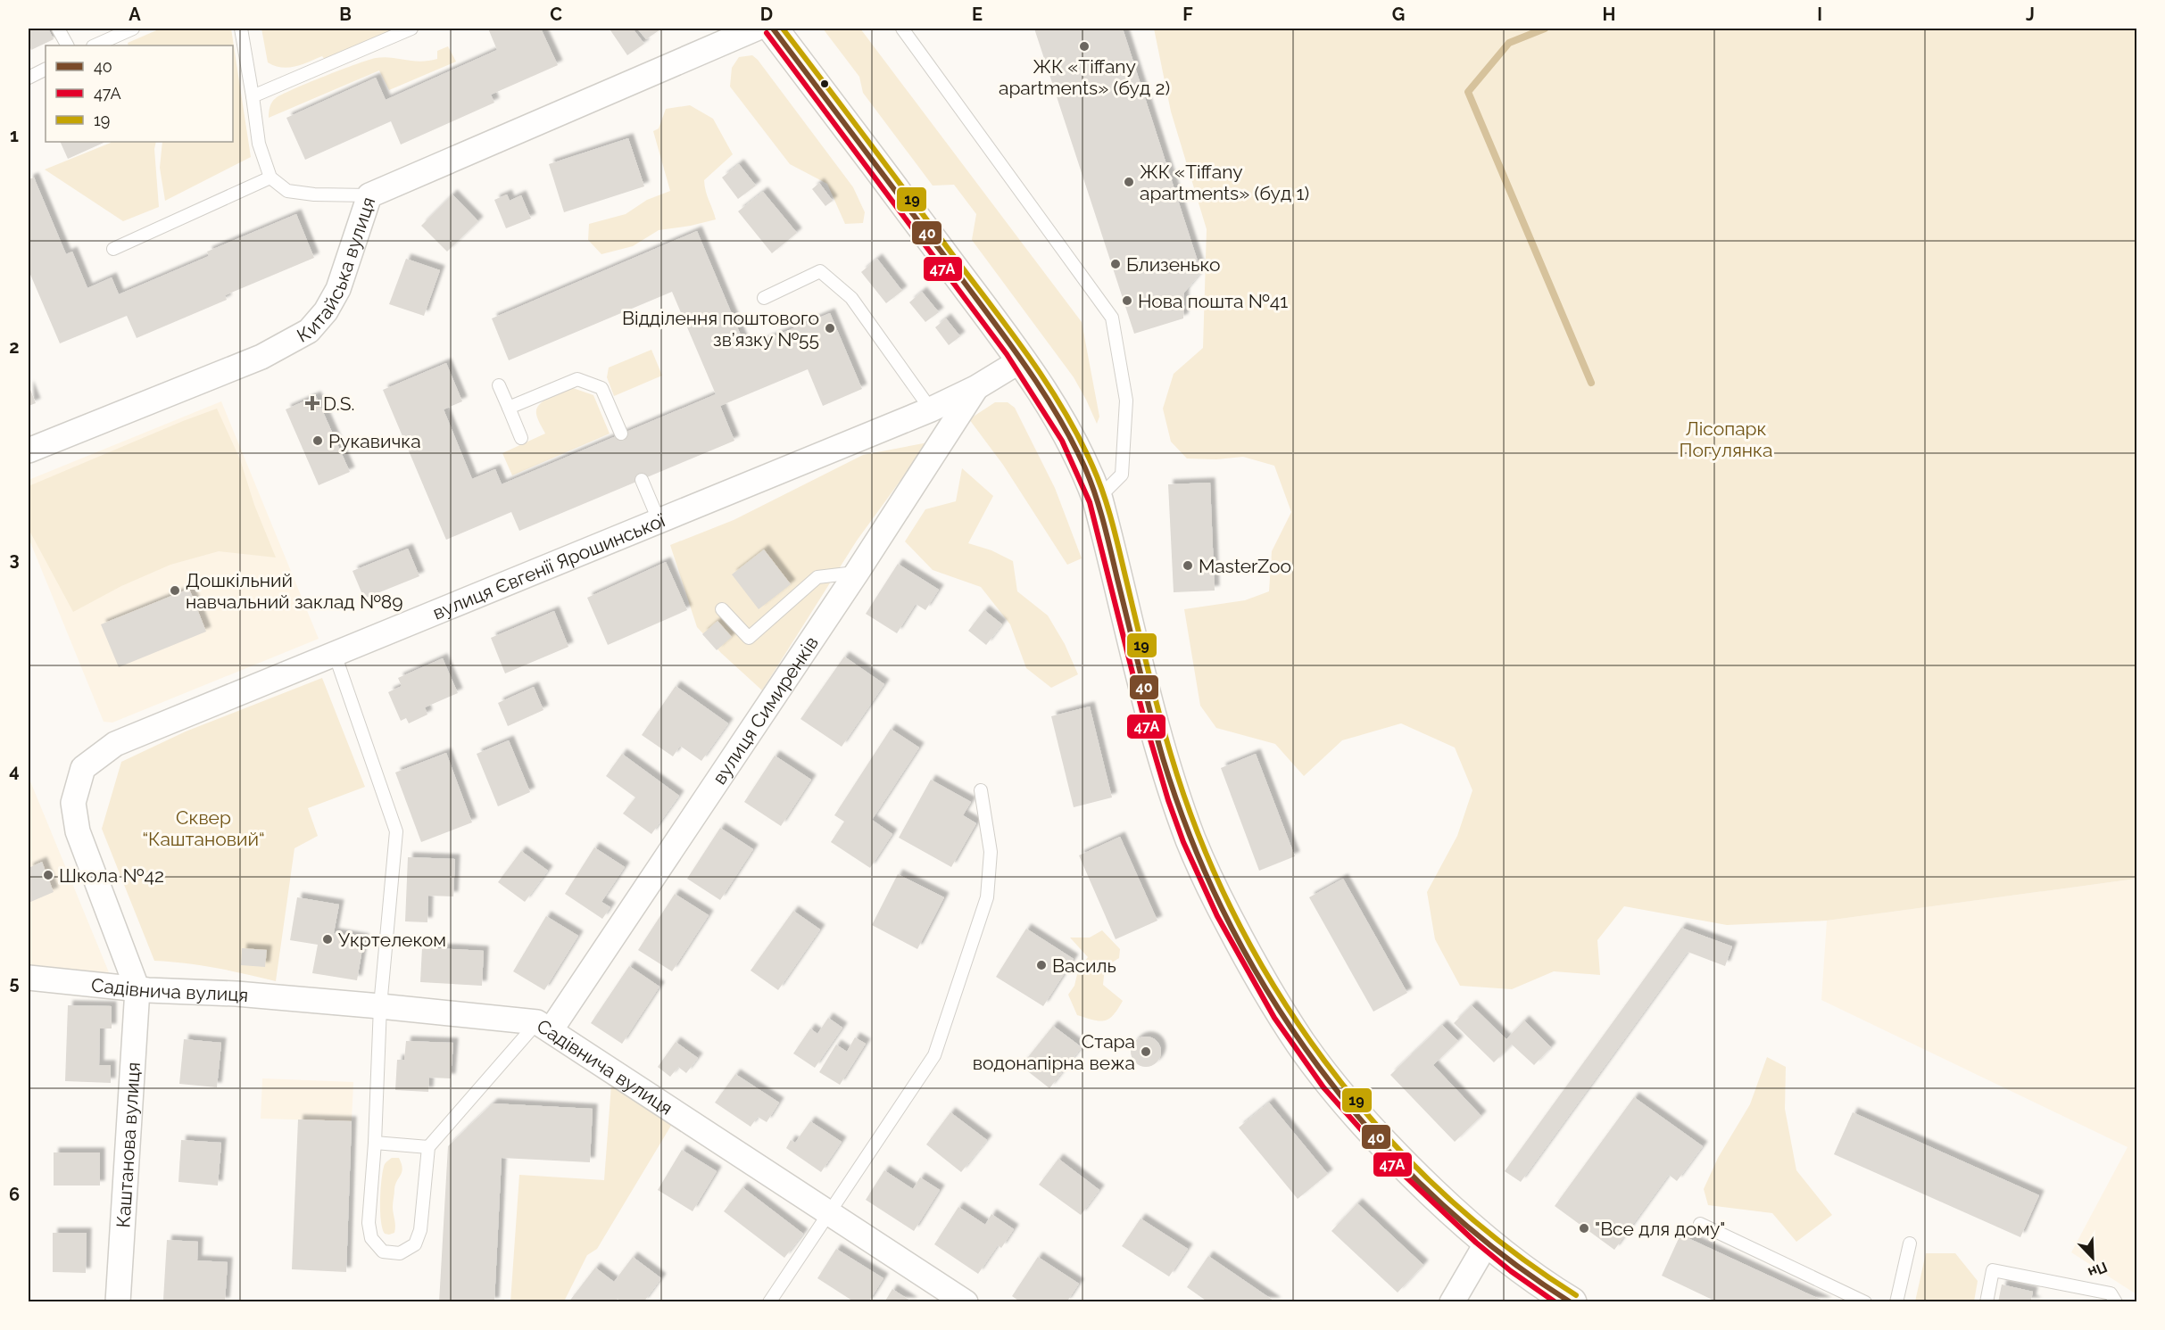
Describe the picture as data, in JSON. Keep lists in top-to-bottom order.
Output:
{
  "streets": {
    "street": [
      "Китайська вулиця",
      "вулиця Євгенії Ярошинської",
      "вулиця Симиренків",
      "Садівнича вулиця",
      "Каштанова вулиця"
    ]
  },
  "crossings": [
    ["вулиця Євгенії Ярошинської", "вулиця Симиренків"],
    ["вулиця Євгенії Ярошинської", "Садівнича вулиця"],
    ["вулиця Євгенії Ярошинської", "Каштанова вулиця"],
    ["вулиця Симиренків", "Садівнича вулиця"],
    ["Садівнича вулиця", "Каштанова вулиця"]
  ],
  "parks": ["Лісопарк Погулянка", "Сквер “Каштановий“"],
  "places": {
    "other": [
      "ЖК «Tiffany apartments» (буд 2)",
      "ЖК «Tiffany apartments» (буд 1)",
      "Близенько",
      "Нова пошта №41",
      "Відділення поштового зв’язку №55",
      "Рукавичка",
      "MasterZoo",
      "Дошкільний навчальний заклад №89",
      "Школа №42",
      "Укртелеком",
      "Василь",
      "Стара водонапірна вежа",
      "\"Все для дому\""
    ],
    "health": ["D.S."]
  },
  "lines": ["transit line 40", "transit line 19", "transit line 47А"],
  "legend": ["40", "47А", "19"],
  "north": "bottom right",
  "grid": {
    "columns": [
      "A",
      "B",
      "C",
      "D",
      "E",
      "F",
      "G",
      "H",
      "I",
      "J"
    ],
    "rows": [
      "1",
      "2",
      "3",
      "4",
      "5",
      "6"
    ]
  }
}
